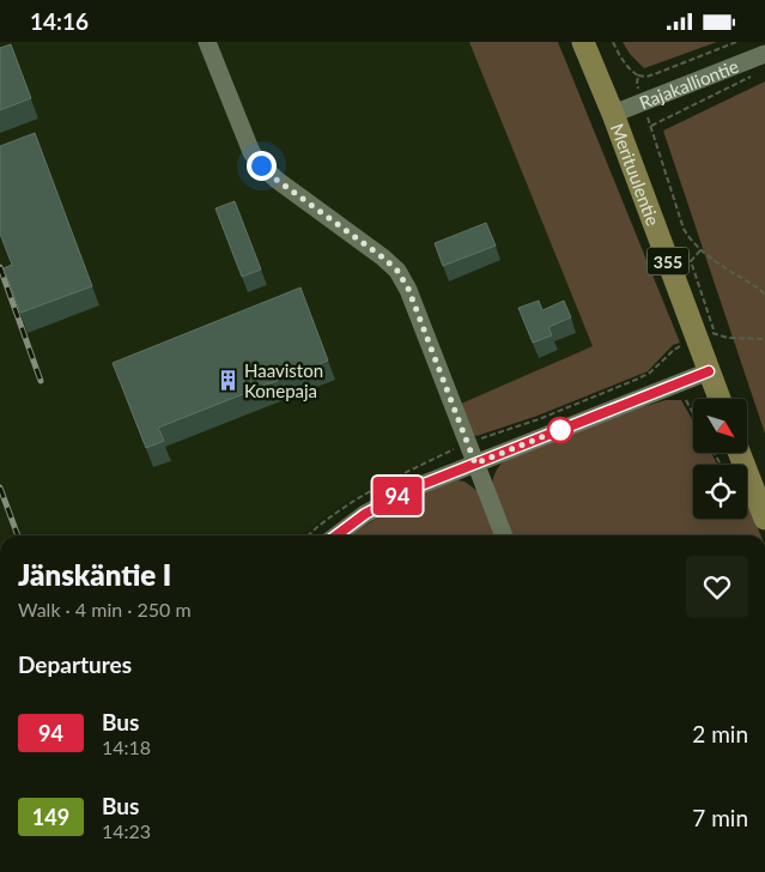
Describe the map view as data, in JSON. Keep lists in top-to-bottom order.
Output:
{
  "streets": {
    "main road": ["Merituulentie", "355"],
    "street": ["Rajakalliontie"]
  },
  "crossings": [
    ["Rajakalliontie", "Merituulentie"]
  ],
  "places": {
    "building": ["Haaviston Konepaja"]
  },
  "lines": ["bus line 94"],
  "north": "bottom right",
  "page": {
    "status": "14:16",
    "on_map": "94",
    "heading": [
      ["Jänskäntie I", "Walk · 4 min · 250 m"],
      "Departures"
    ],
    "list": [
      {
        "mark": "94",
        "name": "Bus",
        "note": "14:18",
        "value": "2 min"
      },
      {
        "mark": "149",
        "name": "Bus",
        "note": "14:23",
        "value": "7 min"
      }
    ]
  }
}
